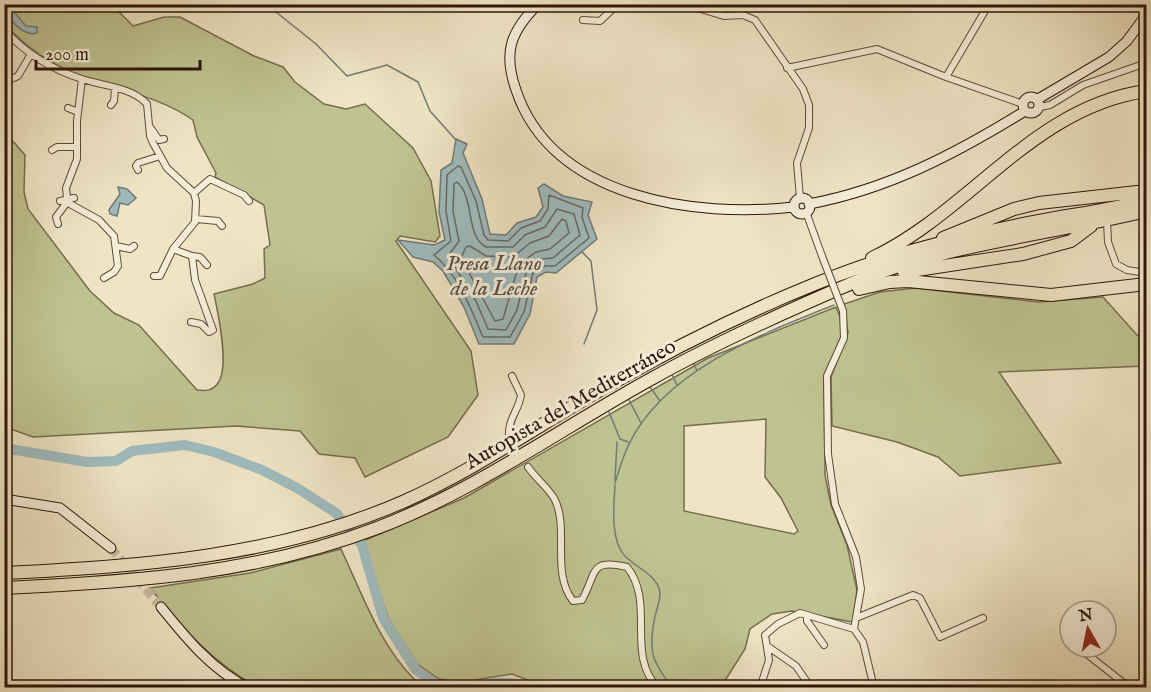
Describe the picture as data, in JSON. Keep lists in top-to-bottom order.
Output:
{
  "streets": {
    "highway": ["Autopista del Mediterráneo"]
  },
  "water": ["Presa Llano de la Leche"],
  "scale_bar": "200 m",
  "north": "top"
}
